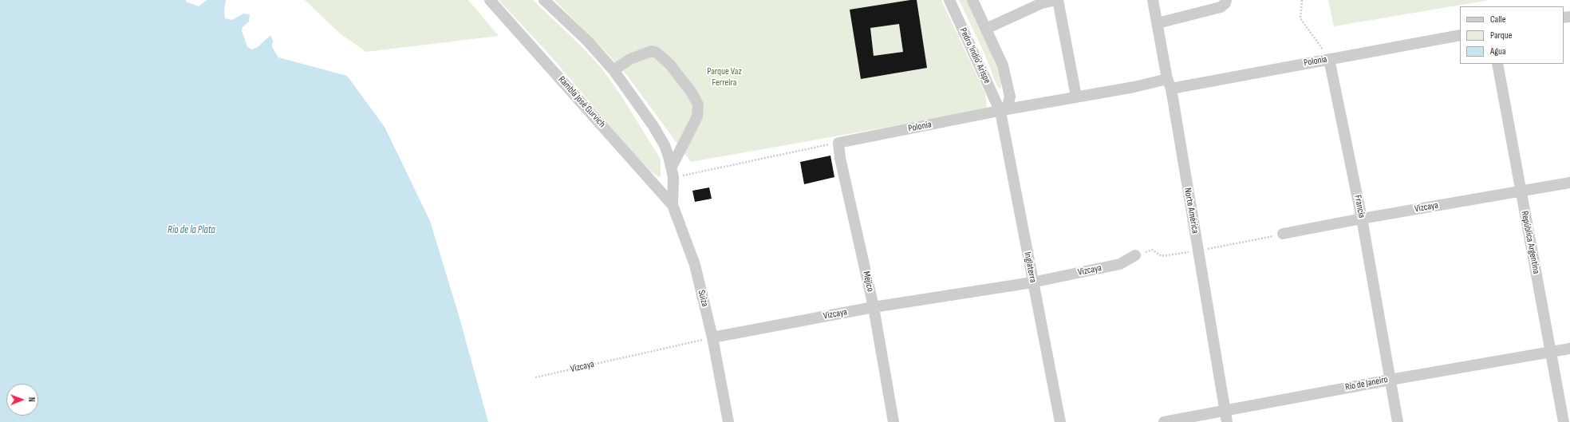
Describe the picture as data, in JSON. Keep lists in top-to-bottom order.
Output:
{
  "streets": {
    "street": [
      "Pedro 'indio' Arispe",
      "Polonia",
      "Rambla José Gurvich",
      "Francia",
      "Vizcaya",
      "Norte América",
      "República Argentina",
      "Inglaterra",
      "Méjico",
      "Suiza",
      "Río de Janeiro"
    ]
  },
  "crossings": [
    ["Pedro 'indio' Arispe", "Polonia"],
    ["Pedro 'indio' Arispe", "Inglaterra"],
    ["Polonia", "Francia"],
    ["Polonia", "Norte América"],
    ["Polonia", "Inglaterra"],
    ["Polonia", "Méjico"],
    ["Rambla José Gurvich", "Suiza"],
    ["Francia", "Vizcaya"],
    ["Francia", "Río de Janeiro"],
    ["Vizcaya", "República Argentina"],
    ["Vizcaya", "Inglaterra"],
    ["Vizcaya", "Méjico"],
    ["Vizcaya", "Suiza"],
    ["Norte América", "Río de Janeiro"],
    ["República Argentina", "Río de Janeiro"]
  ],
  "water": ["Río de la Plata"],
  "parks": ["Parque Vaz Ferreira"],
  "legend": ["Calle", "Parque", "Agua"],
  "north": "right"
}
